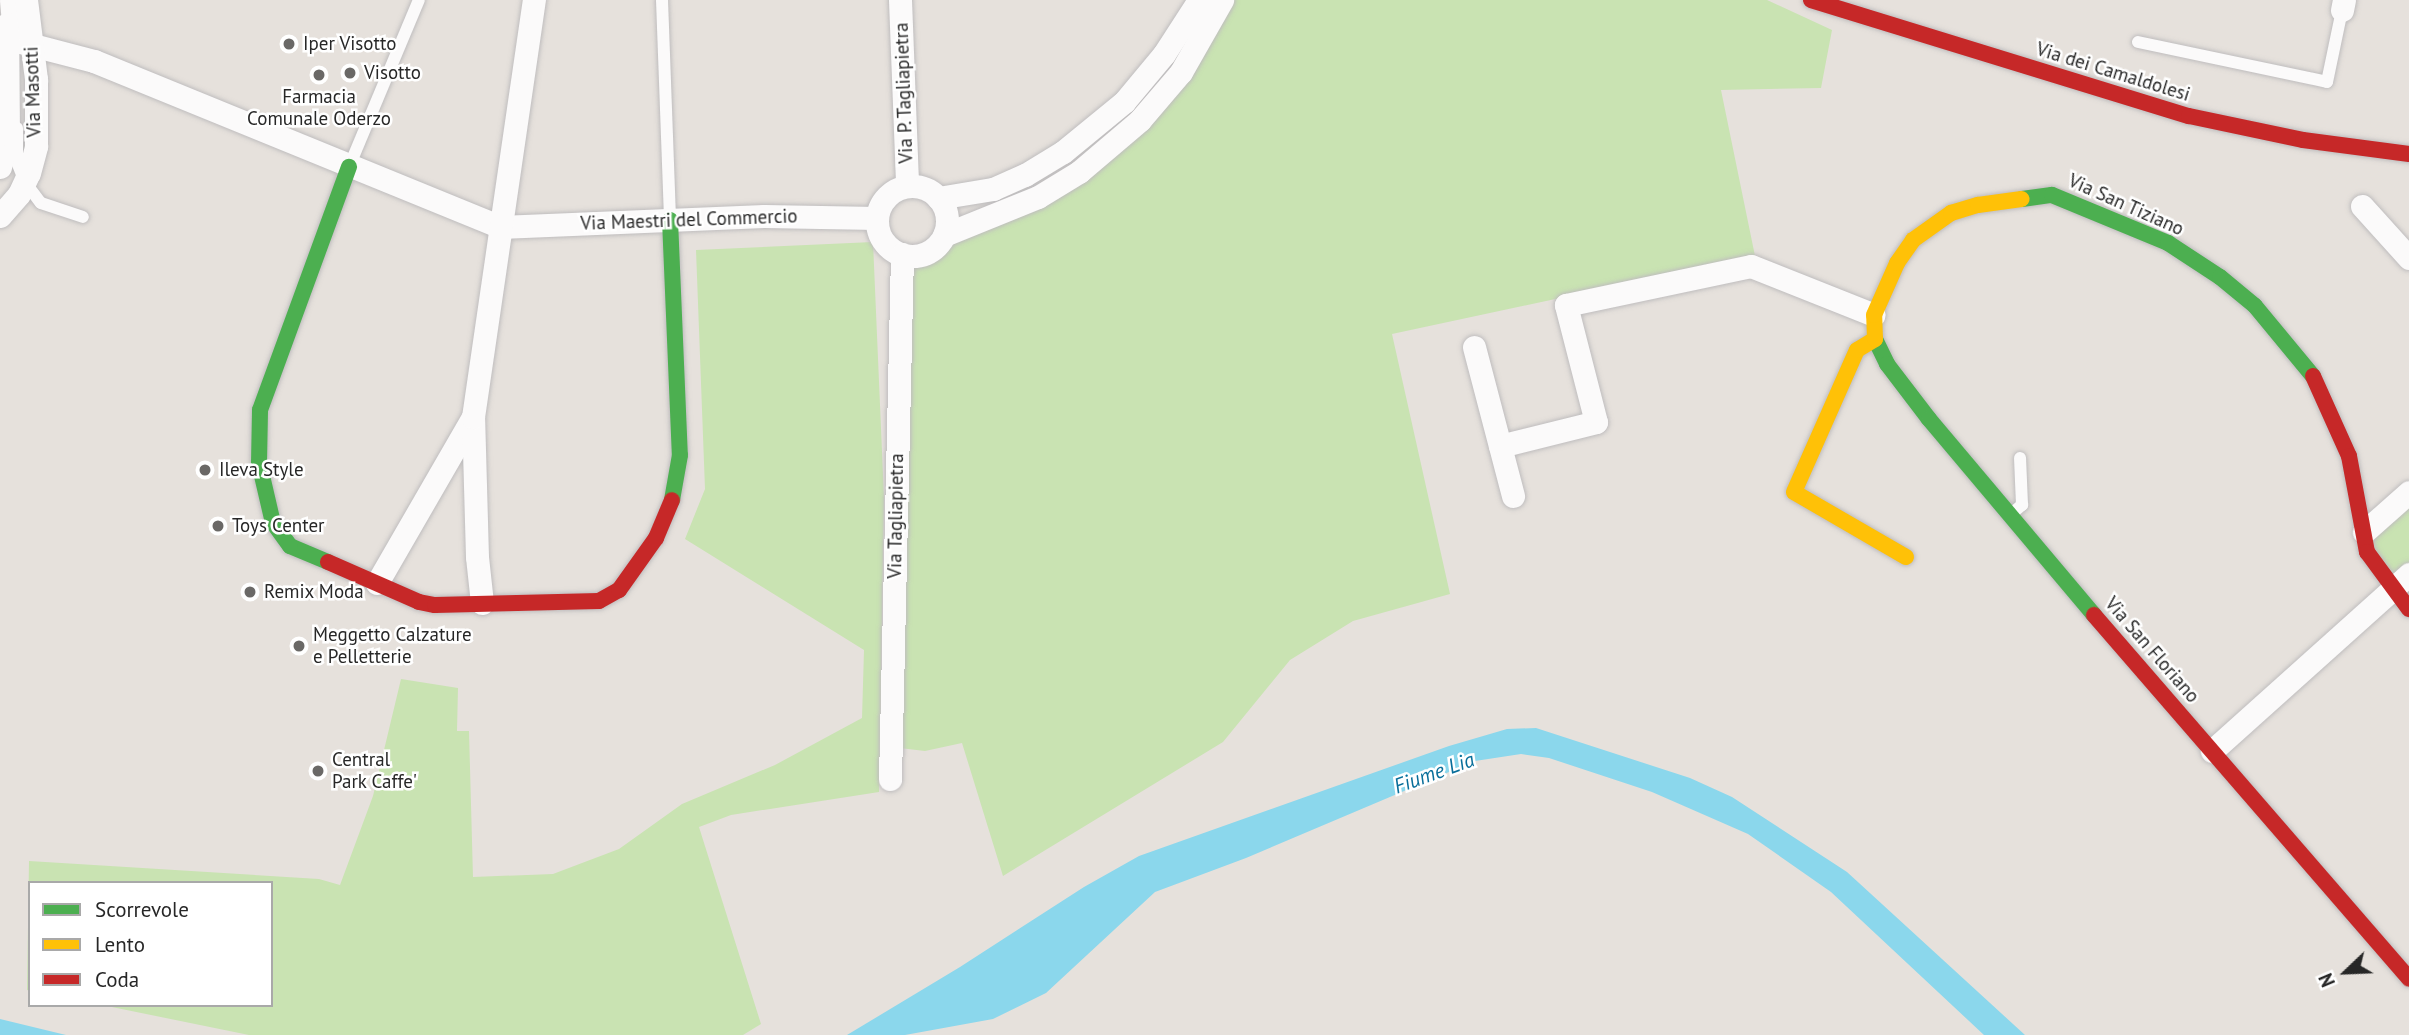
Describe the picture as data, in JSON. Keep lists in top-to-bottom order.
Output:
{
  "streets": {
    "street": [
      "Via dei Camaldolesi",
      "Via Masotti",
      "Via P. Tagliapietra",
      "Via San Tiziano",
      "Via Maestri del Commercio",
      "Via Tagliapietra",
      "Via San Floriano"
    ]
  },
  "crossings": [
    ["Via P. Tagliapietra", "Via Maestri del Commercio"],
    ["Via P. Tagliapietra", "Via Tagliapietra"],
    ["Via San Tiziano", "Via San Floriano"],
    ["Via Maestri del Commercio", "Via Tagliapietra"]
  ],
  "water": ["Fiume Lia"],
  "places": [
    "Iper Visotto",
    "Visotto",
    "Farmacia Comunale Oderzo",
    "Ileva Style",
    "Toys Center",
    "Remix Moda",
    "Meggetto Calzature e Pelletterie",
    "Central Park Caffe'"
  ],
  "legend": ["Scorrevole", "Lento", "Coda"],
  "north": "bottom left"
}
